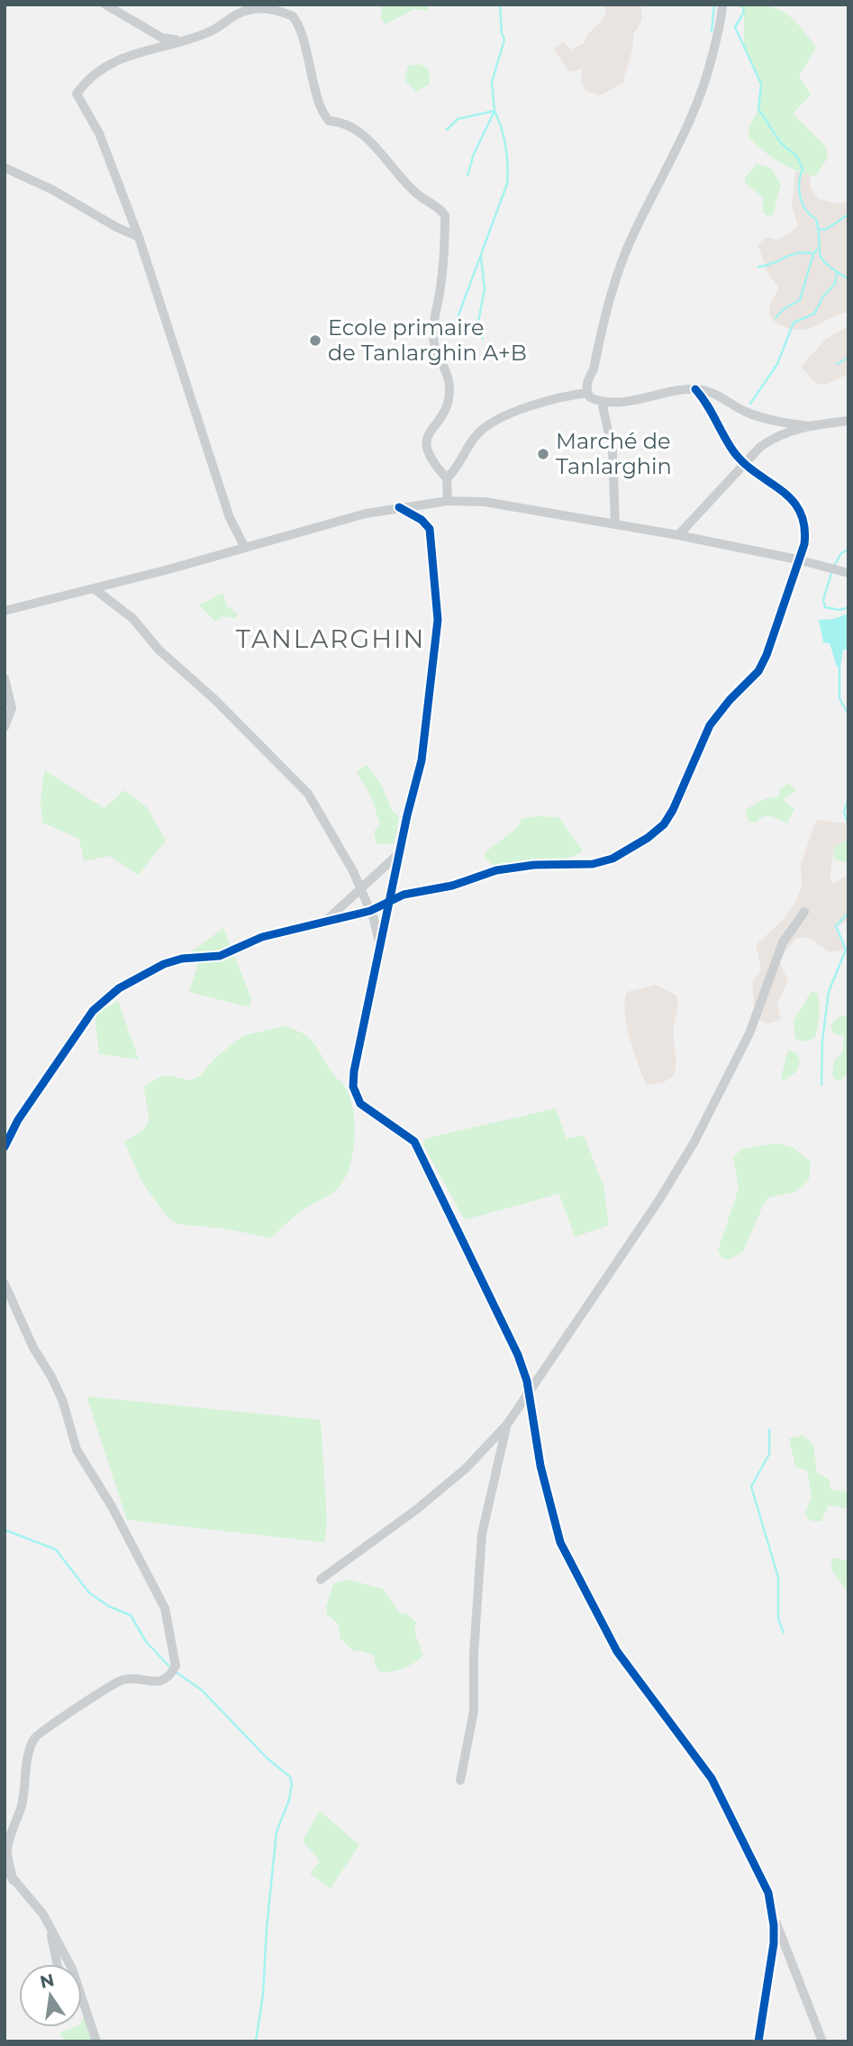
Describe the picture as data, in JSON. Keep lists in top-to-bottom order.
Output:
{
  "districts": ["TANLARGHIN"],
  "places": ["Ecole primaire de Tanlarghin A+B", "Marché de Tanlarghin"],
  "north": "top"
}
